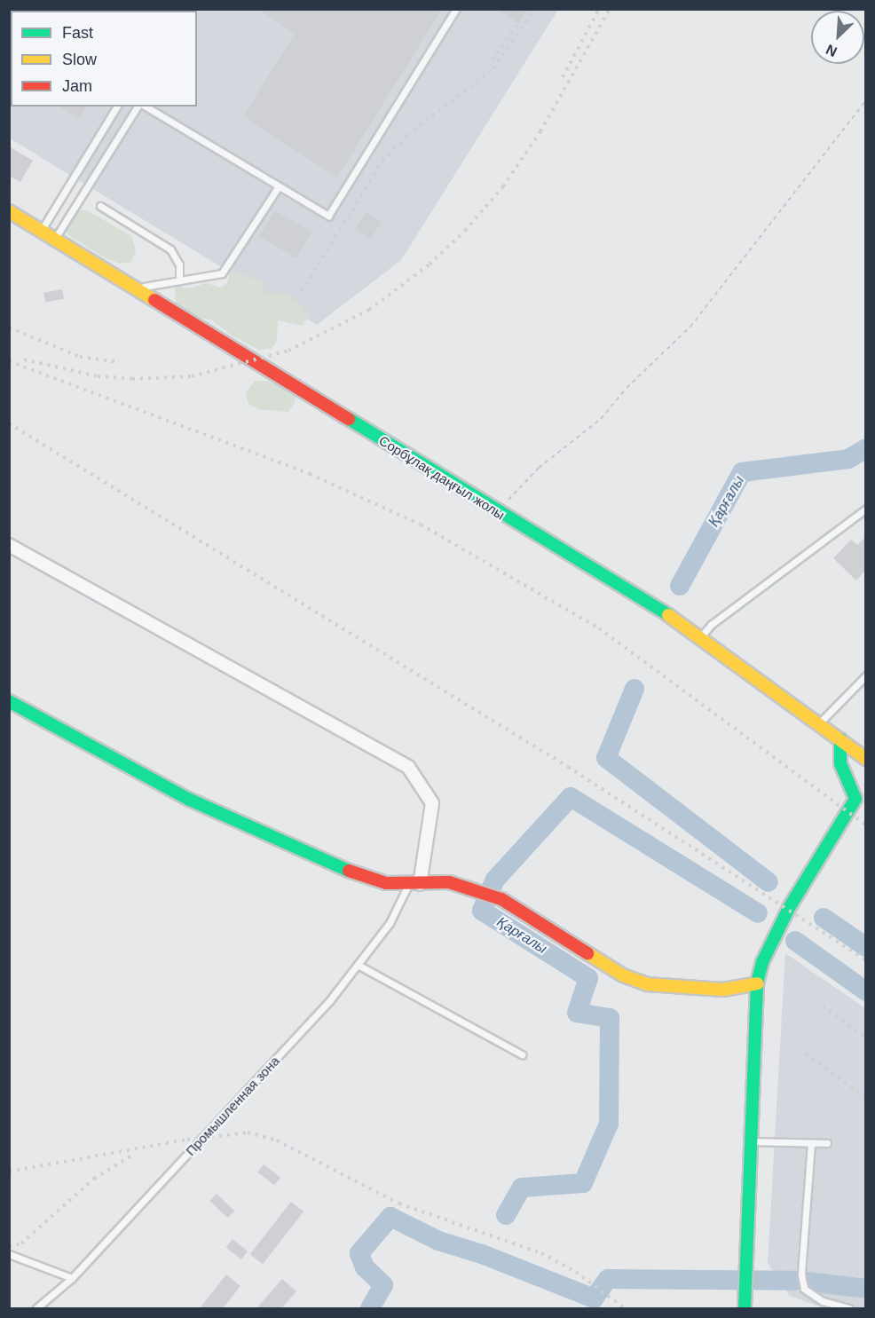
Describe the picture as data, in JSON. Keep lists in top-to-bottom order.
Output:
{
  "streets": {
    "street": ["Сорбұлақ даңғыл жолы"],
    "lane": ["Промышленная зона"]
  },
  "water": ["Қарғалы"],
  "legend": ["Fast", "Slow", "Jam"],
  "north": "bottom left"
}
